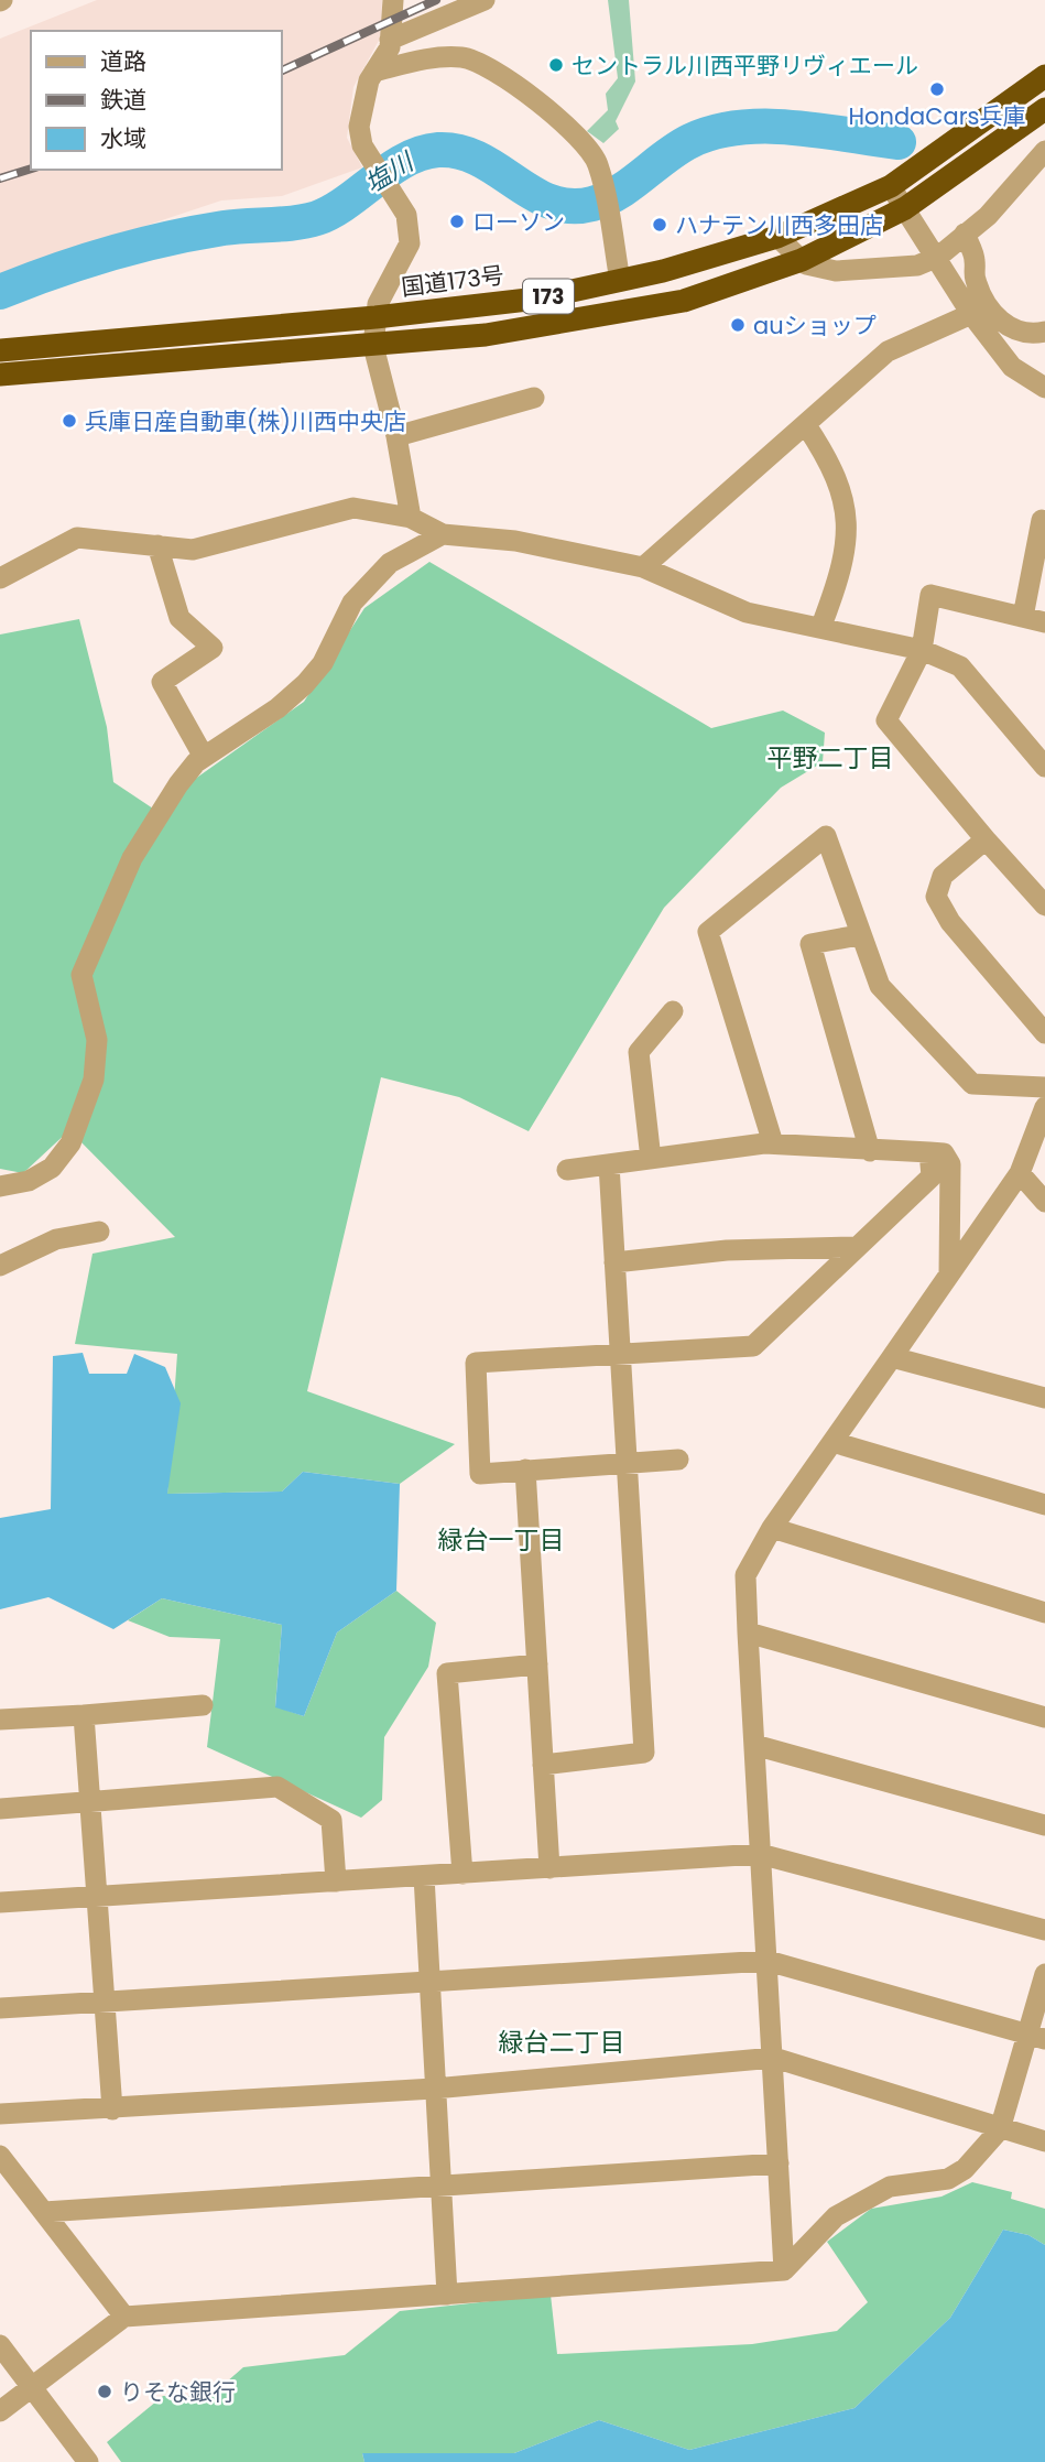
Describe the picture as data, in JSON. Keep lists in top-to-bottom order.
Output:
{
  "streets": {
    "highway": ["国道173号", "173"]
  },
  "districts": ["平野二丁目", "緑台一丁目", "緑台二丁目"],
  "water": ["塩川"],
  "places": [
    "セントラル川西平野リヴィエール",
    "HondaCars兵庫",
    "ローソン",
    "ハナテン川西多田店",
    "auショップ",
    "兵庫日産自動車(株)川西中央店",
    "りそな銀行"
  ],
  "legend": ["道路", "鉄道", "水域"]
}
